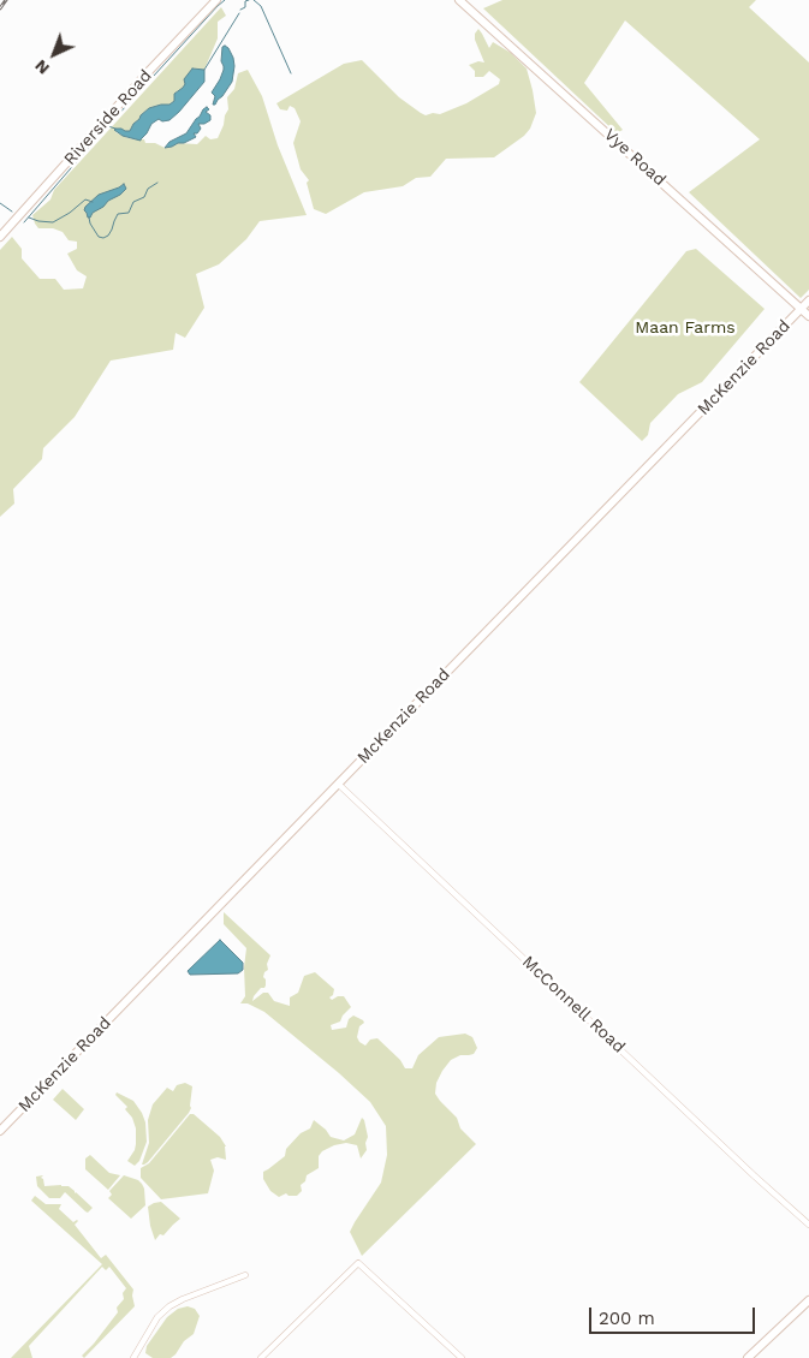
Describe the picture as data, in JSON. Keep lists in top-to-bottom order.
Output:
{
  "streets": {
    "street": [
      "Riverside Road",
      "Vye Road",
      "McKenzie Road",
      "McConnell Road"
    ]
  },
  "crossings": [
    ["Vye Road", "McKenzie Road"],
    ["McKenzie Road", "McConnell Road"]
  ],
  "parks": ["Maan Farms"],
  "scale_bar": "200 m",
  "north": "bottom left"
}
